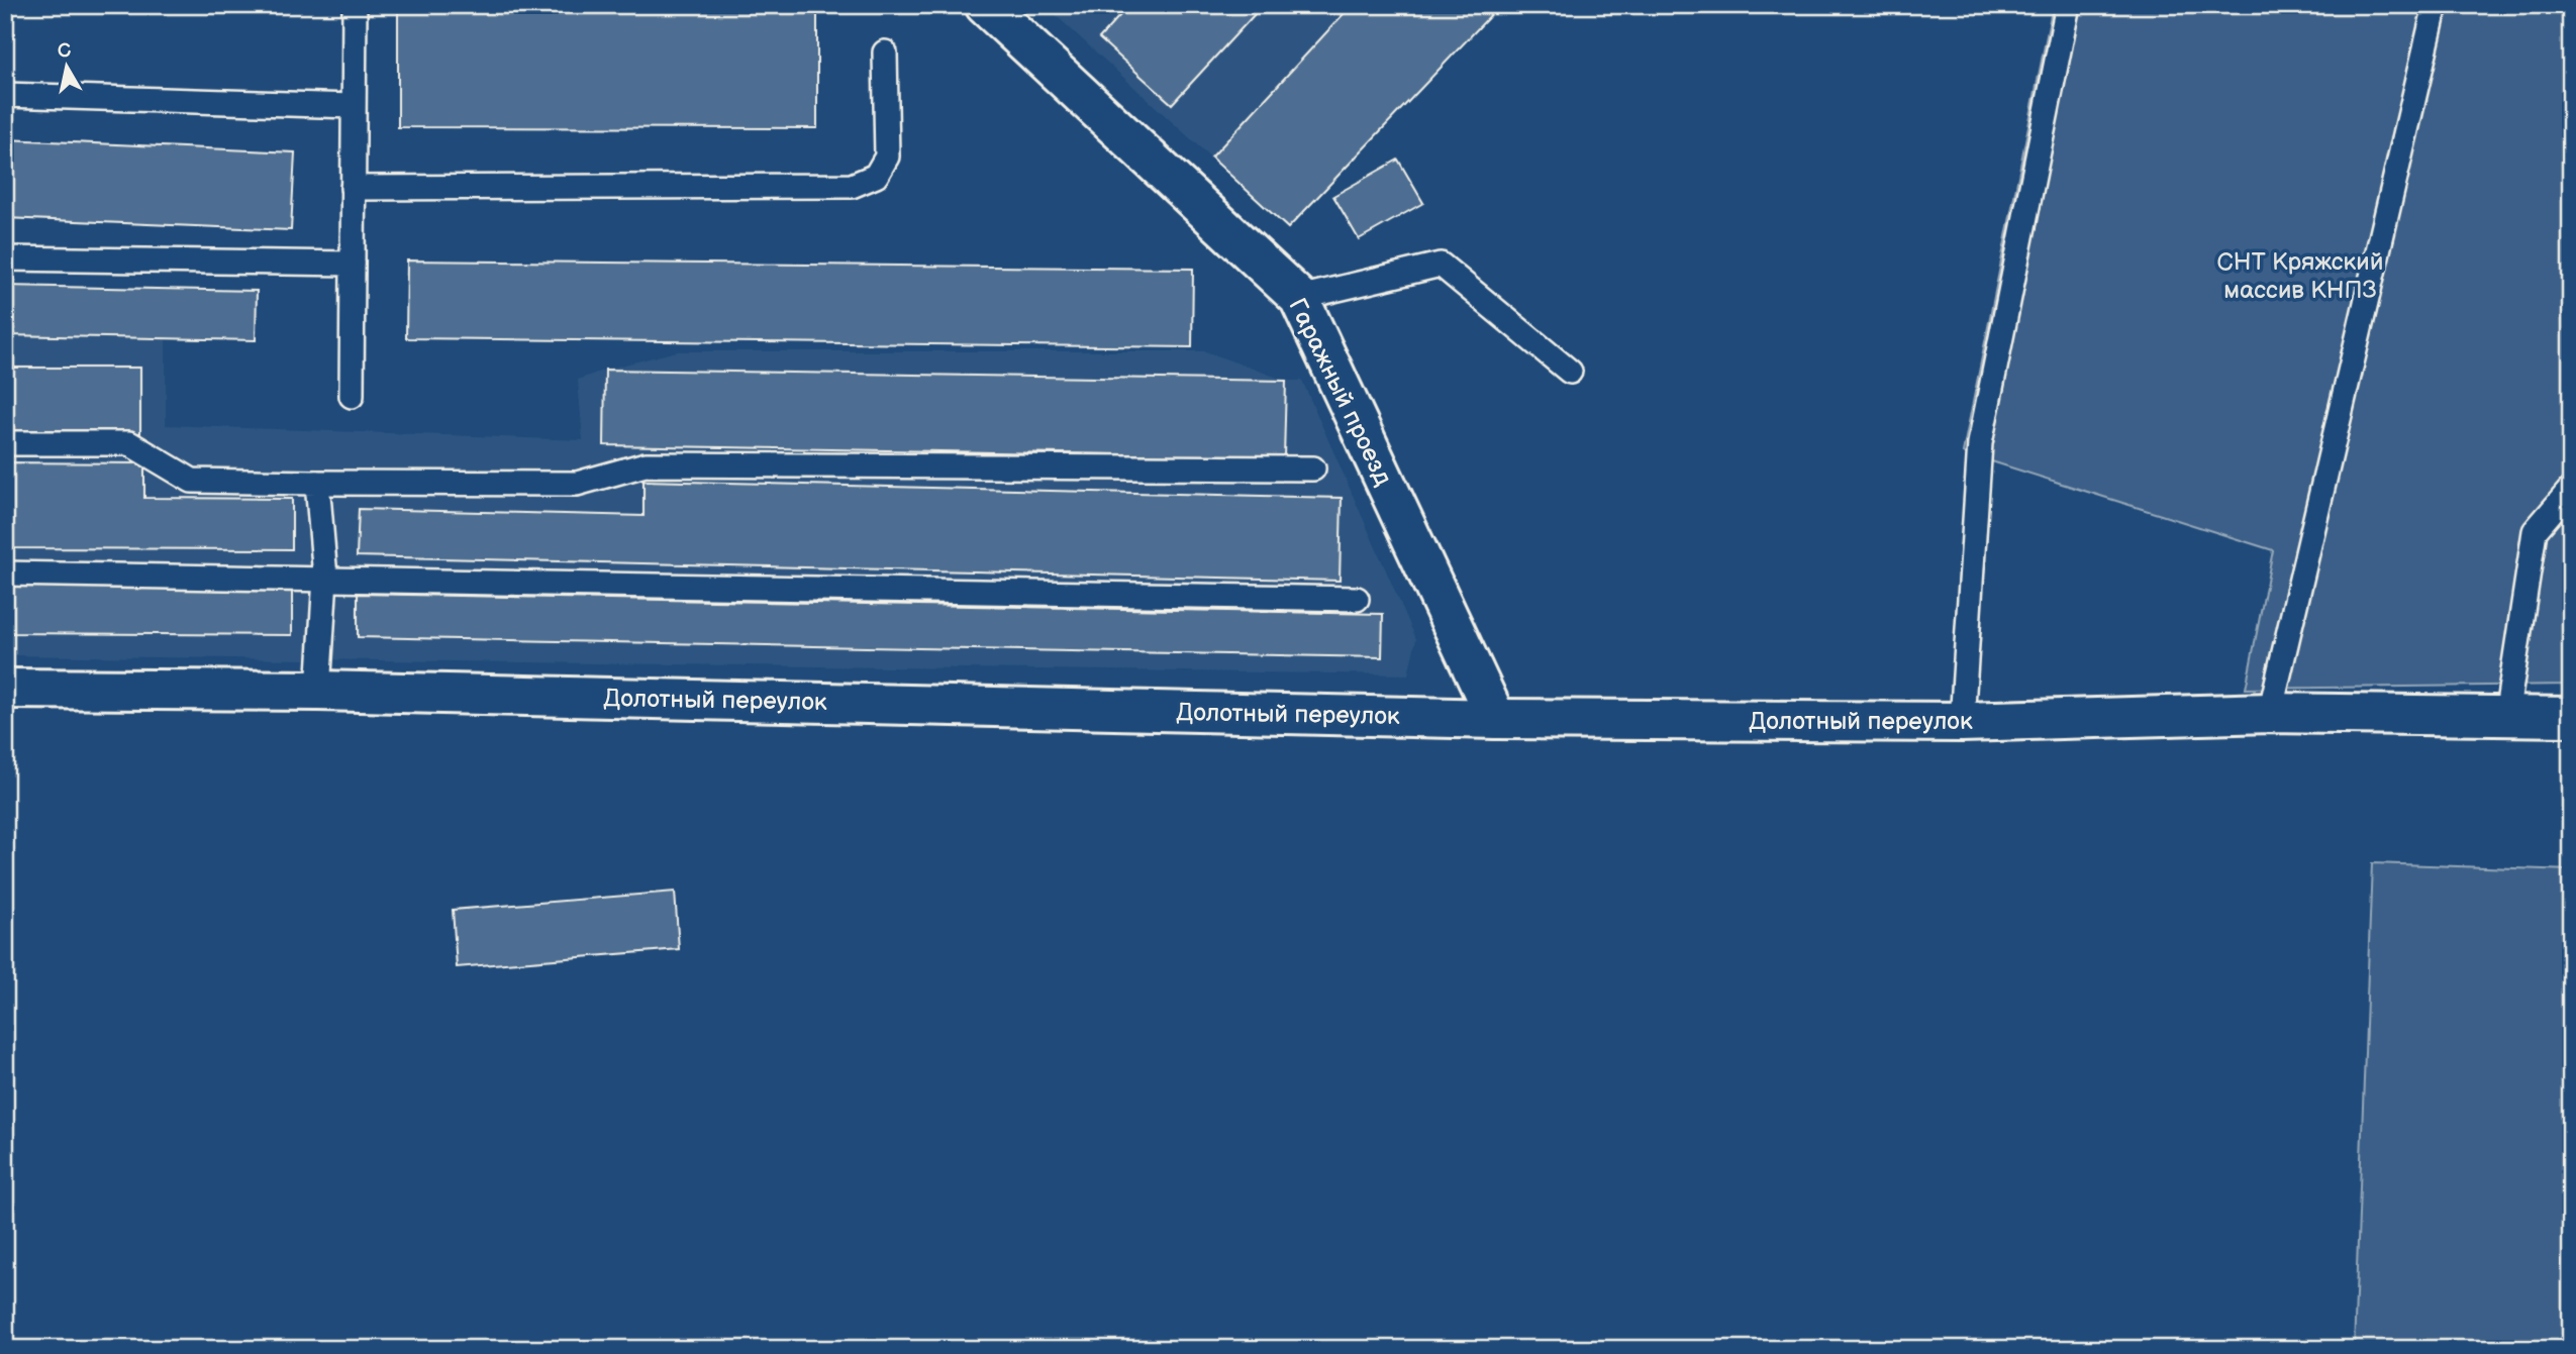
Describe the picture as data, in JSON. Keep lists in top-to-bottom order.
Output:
{
  "streets": {
    "street": ["Гаражный проезд", "Долотный переулок"]
  },
  "crossings": [
    ["Гаражный проезд", "Долотный переулок"]
  ],
  "parks": ["СНТ Кряжский массив КНПЗ"],
  "north": "top"
}
